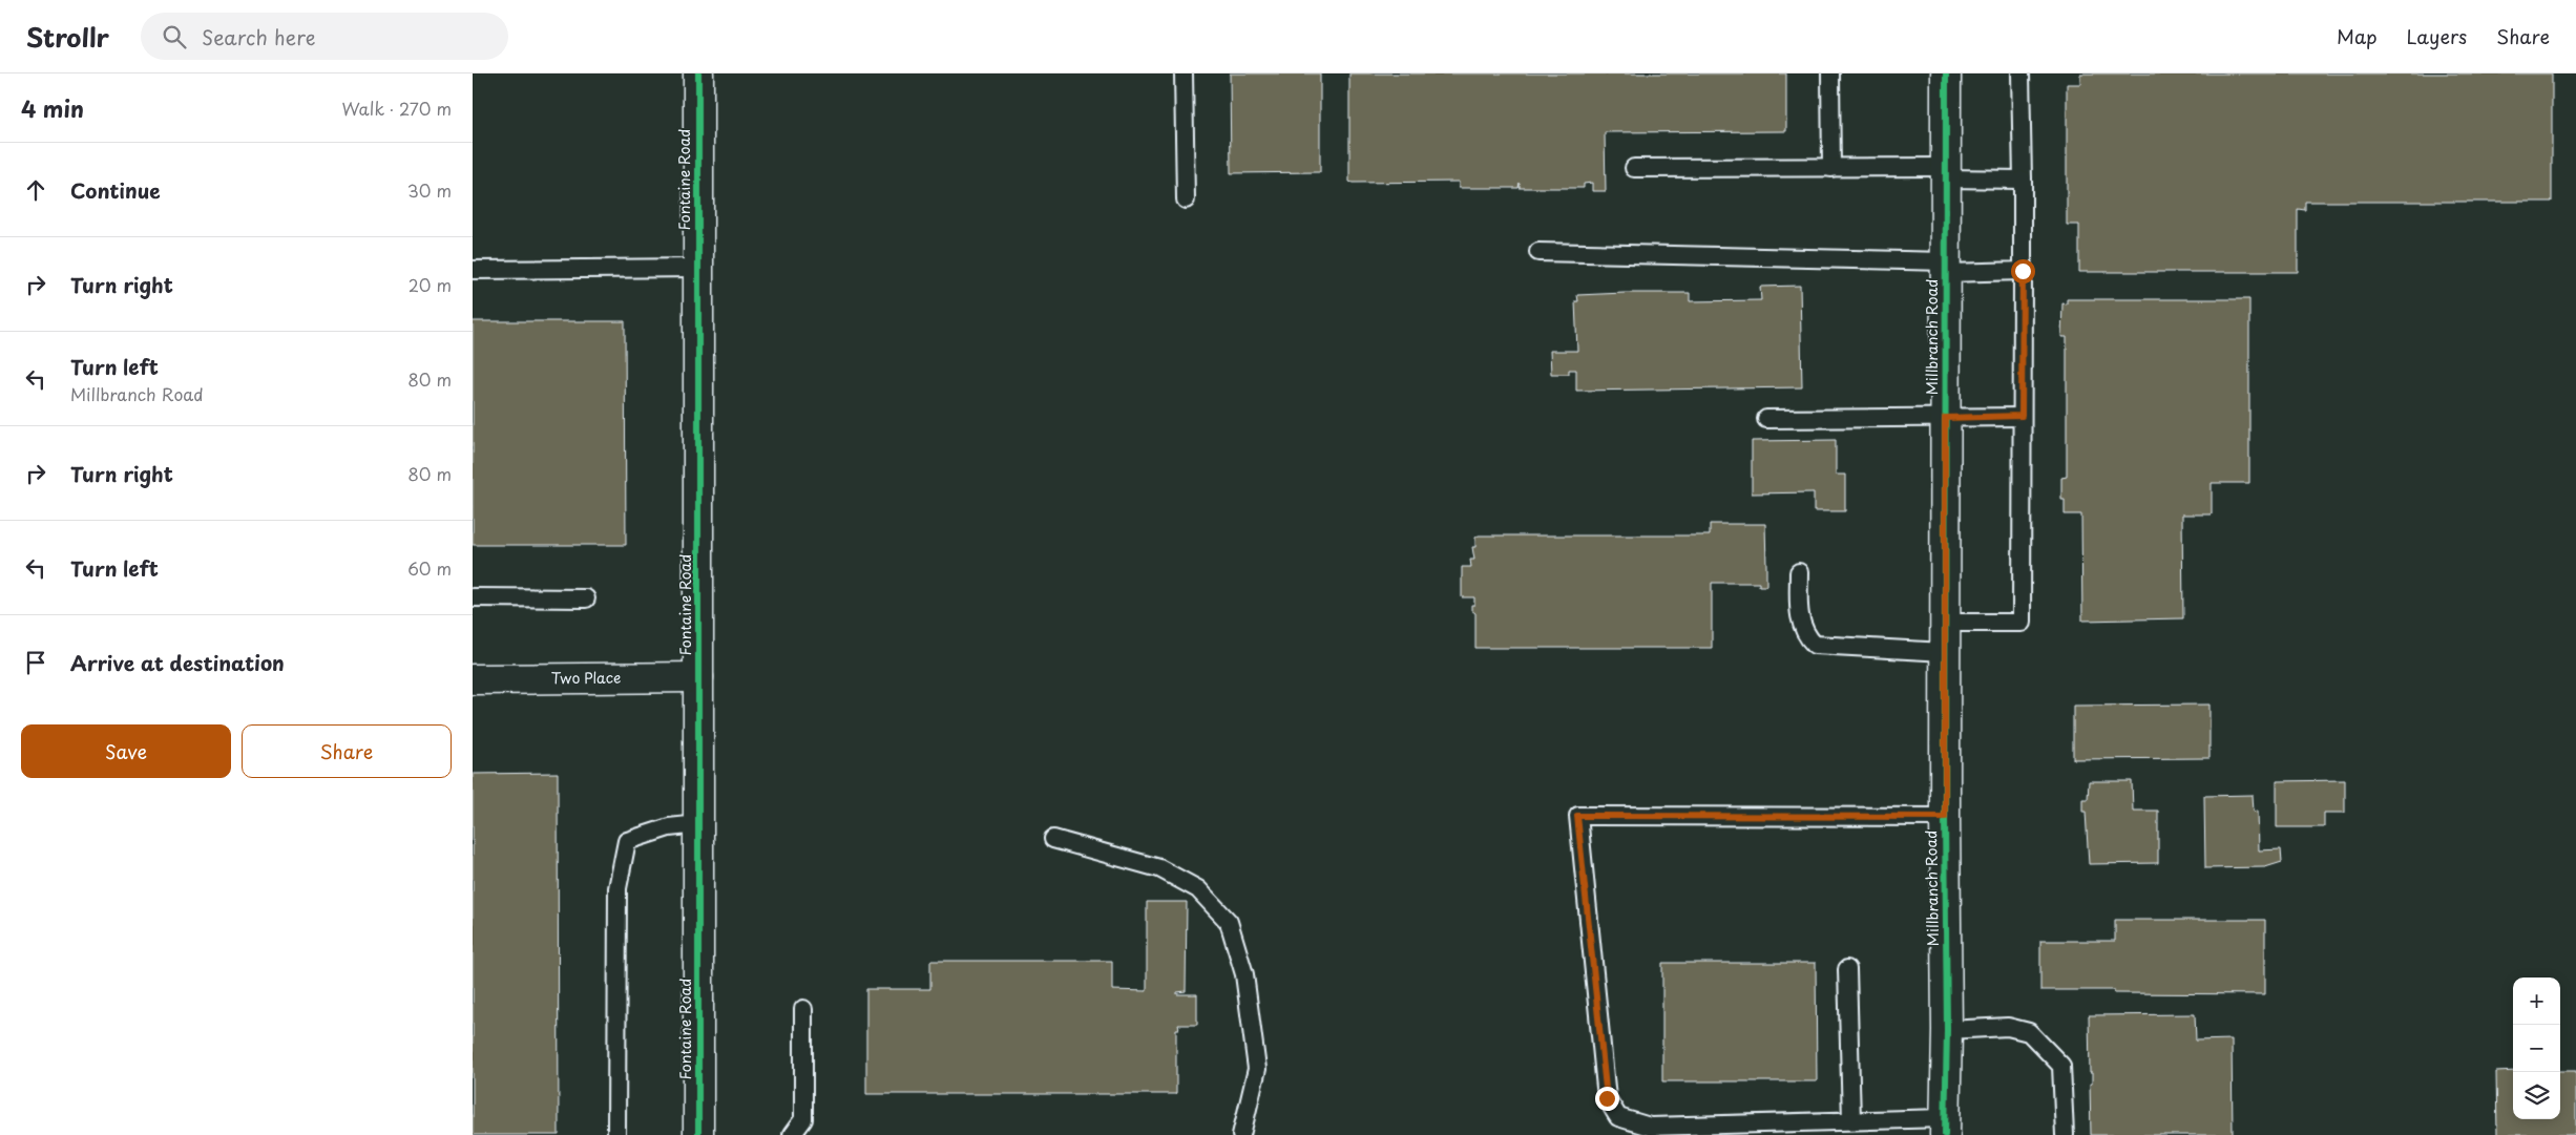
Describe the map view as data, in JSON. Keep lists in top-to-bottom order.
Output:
{
  "streets": {
    "street": ["Fontaine Road", "Millbranch Road", "Two Place"]
  },
  "crossings": [
    ["Fontaine Road", "Two Place"]
  ],
  "page": {
    "header": "Strollr",
    "search": "Search here",
    "nav": ["Map", "Layers", "Share"],
    "heading": ["4 min", "Walk · 270 m"],
    "list": [
      ["Continue", "30 m"],
      ["Turn right", "20 m"],
      ["Turn left", "Millbranch Road", "80 m"],
      ["Turn right", "80 m"],
      ["Turn left", "60 m"],
      "Arrive at destination"
    ],
    "buttons": ["Save", "Share"],
    "map_buttons": ["+", "−"]
  }
}
